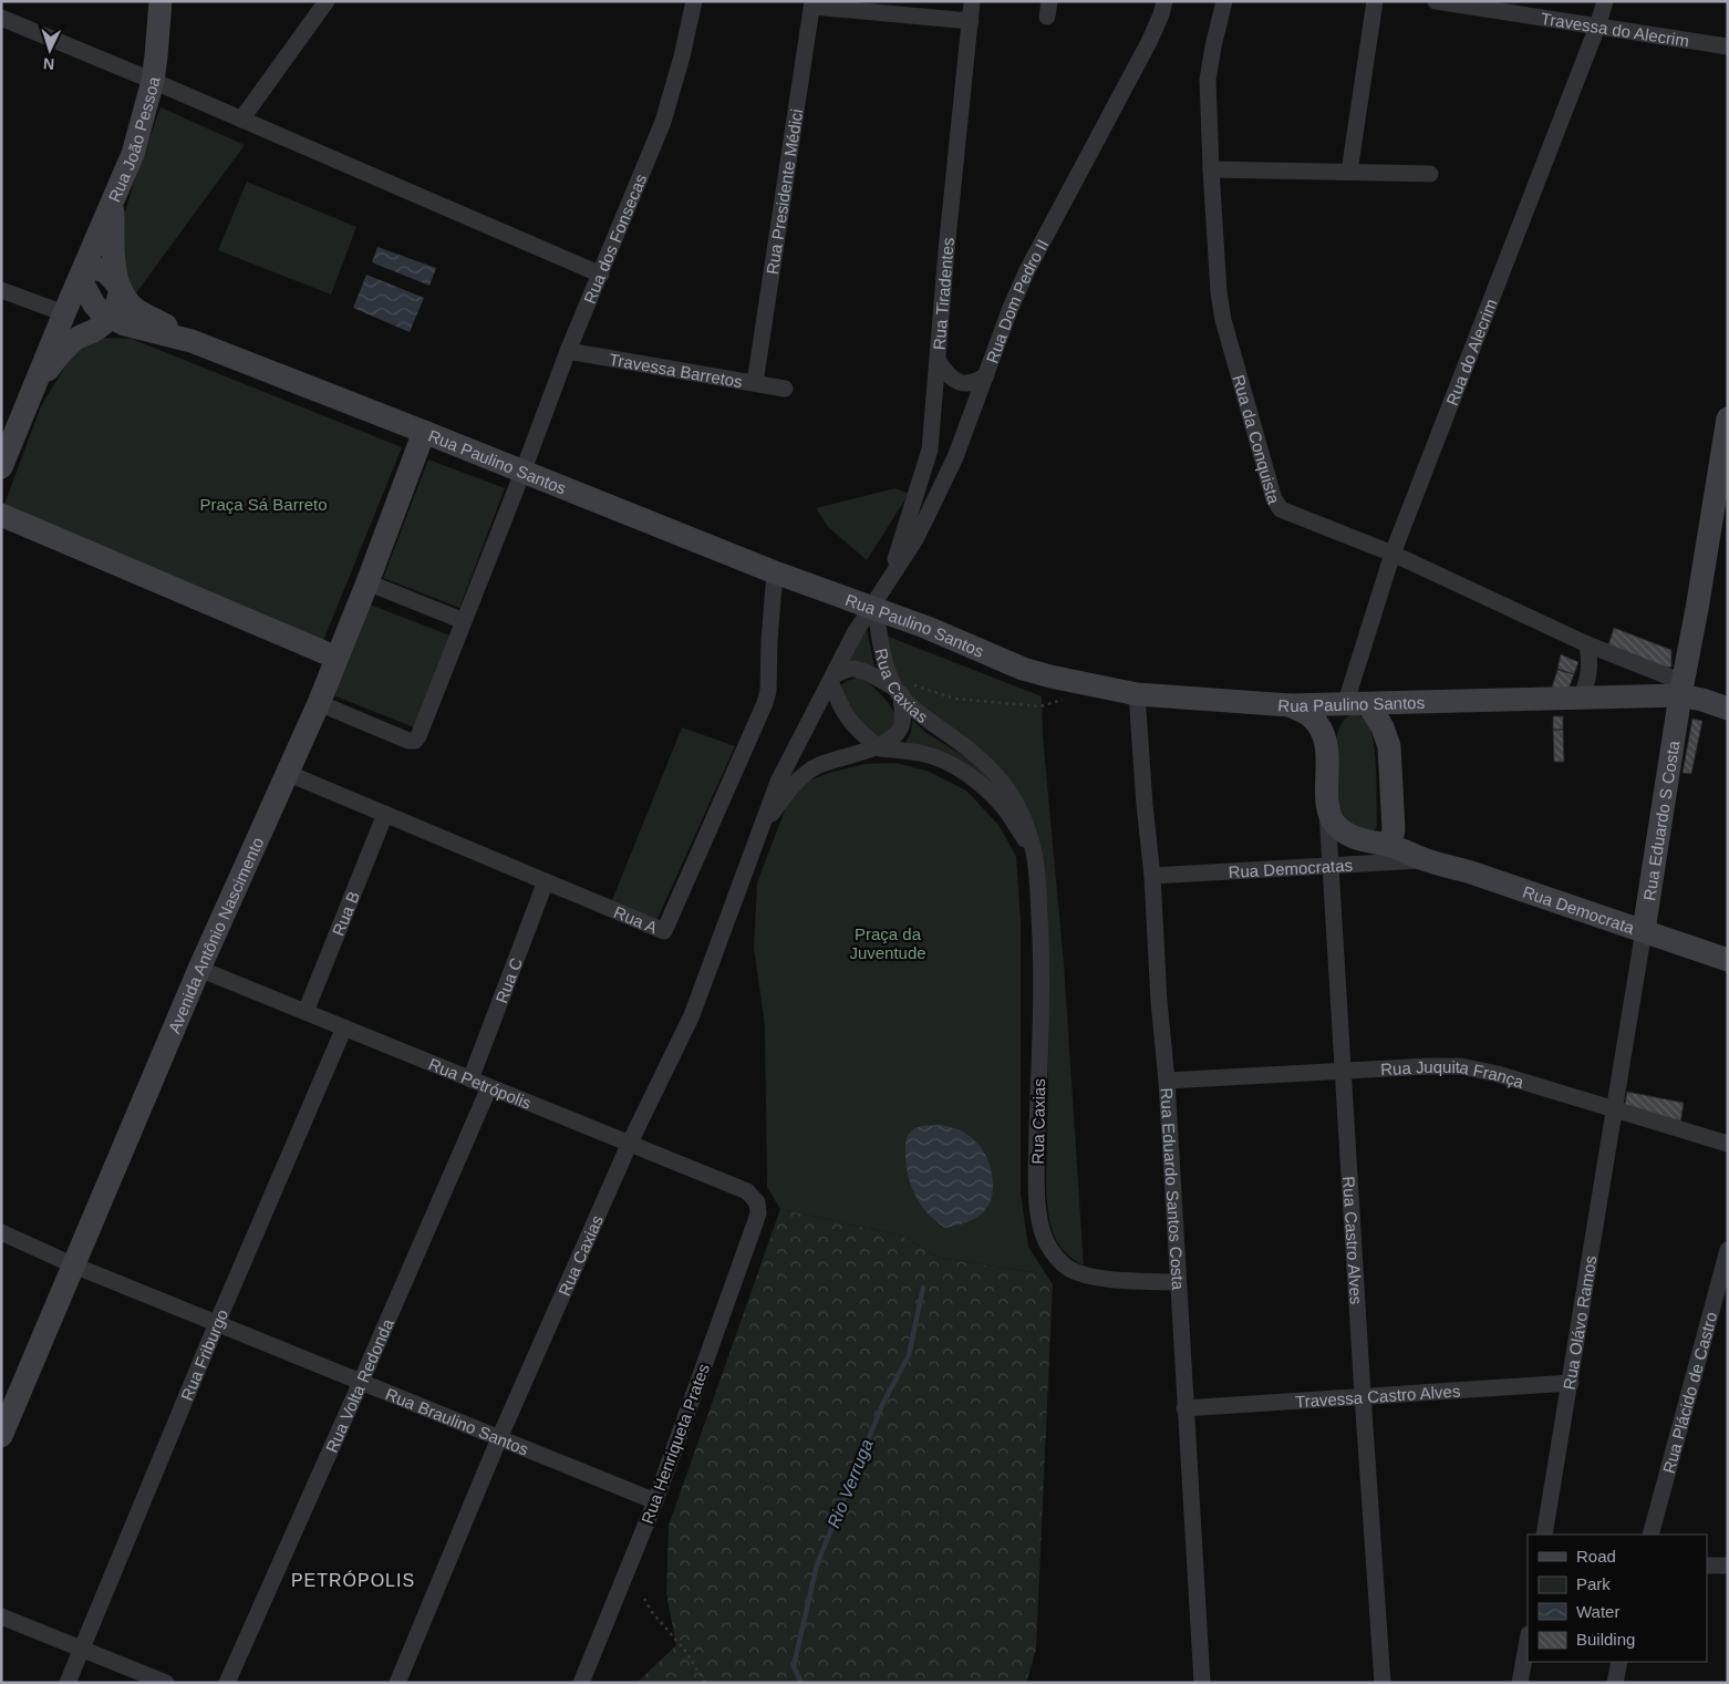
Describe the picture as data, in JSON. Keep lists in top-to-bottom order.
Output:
{
  "streets": {
    "main road": [
      "Rua João Pessoa",
      "Rua Paulino Santos",
      "Rua Eduardo S Costa",
      "Rua Democrata",
      "Avenida Antônio Nascimento"
    ],
    "street": [
      "Travessa do Alecrim",
      "Rua Presidente Médici",
      "Rua dos Fonsecas",
      "Rua Tiradentes",
      "Rua Dom Pedro II",
      "Rua do Alecrim",
      "Travessa Barretos",
      "Rua da Conquista",
      "Rua Caxias",
      "Rua Democratas",
      "Rua B",
      "Rua A",
      "Rua C",
      "Rua Juquita França",
      "Rua Petrópolis",
      "Rua Eduardo Santos Costa",
      "Rua Castro Alves",
      "Rua Olávo Ramos",
      "Rua Friburgo",
      "Rua Volta Redonda",
      "Rua Plácido de Castro",
      "Travessa Castro Alves",
      "Rua Braulino Santos",
      "Rua Henriqueta Prates"
    ]
  },
  "crossings": [
    ["Travessa do Alecrim", "Rua do Alecrim"],
    ["Rua João Pessoa", "Rua Paulino Santos"],
    ["Rua Presidente Médici", "Travessa Barretos"],
    ["Rua dos Fonsecas", "Travessa Barretos"],
    ["Rua dos Fonsecas", "Rua Paulino Santos"],
    ["Rua Tiradentes", "Rua Dom Pedro II"],
    ["Rua Dom Pedro II", "Rua Caxias"],
    ["Rua do Alecrim", "Rua da Conquista"],
    ["Rua do Alecrim", "Rua Paulino Santos"],
    ["Rua da Conquista", "Rua Paulino Santos"],
    ["Rua da Conquista", "Rua Eduardo S Costa"],
    ["Rua Paulino Santos", "Rua Eduardo S Costa"],
    ["Rua Paulino Santos", "Rua A"],
    ["Rua Paulino Santos", "Avenida Antônio Nascimento"],
    ["Rua Paulino Santos", "Rua Eduardo Santos Costa"],
    ["Rua Caxias", "Rua Petrópolis"],
    ["Rua Caxias", "Rua Eduardo Santos Costa"],
    ["Rua Caxias", "Rua Braulino Santos"],
    ["Rua Eduardo S Costa", "Rua Democrata"],
    ["Rua Eduardo S Costa", "Rua Juquita França"],
    ["Rua Eduardo S Costa", "Rua Olávo Ramos"],
    ["Rua Democratas", "Rua Democrata"],
    ["Rua Democratas", "Rua Eduardo Santos Costa"],
    ["Rua Democratas", "Rua Castro Alves"],
    ["Rua Democrata", "Rua Castro Alves"],
    ["Rua B", "Rua A"],
    ["Rua B", "Rua Petrópolis"],
    ["Rua A", "Avenida Antônio Nascimento"],
    ["Rua A", "Rua C"],
    ["Avenida Antônio Nascimento", "Rua Petrópolis"],
    ["Avenida Antônio Nascimento", "Rua Braulino Santos"],
    ["Rua C", "Rua Petrópolis"],
    ["Rua Juquita França", "Rua Eduardo Santos Costa"],
    ["Rua Juquita França", "Rua Castro Alves"],
    ["Rua Juquita França", "Rua Olávo Ramos"],
    ["Rua Petrópolis", "Rua Friburgo"],
    ["Rua Petrópolis", "Rua Volta Redonda"],
    ["Rua Petrópolis", "Rua Henriqueta Prates"],
    ["Rua Eduardo Santos Costa", "Travessa Castro Alves"],
    ["Rua Castro Alves", "Travessa Castro Alves"],
    ["Rua Olávo Ramos", "Travessa Castro Alves"],
    ["Rua Friburgo", "Rua Braulino Santos"],
    ["Rua Volta Redonda", "Rua Braulino Santos"],
    ["Rua Braulino Santos", "Rua Henriqueta Prates"]
  ],
  "districts": ["PETRÓPOLIS"],
  "water": ["Rio Verruga"],
  "parks": ["Praça Sá Barreto", "Praça da Juventude"],
  "legend": [
    "Road",
    "Park",
    "Water",
    "Building"
  ],
  "north": "bottom"
}
